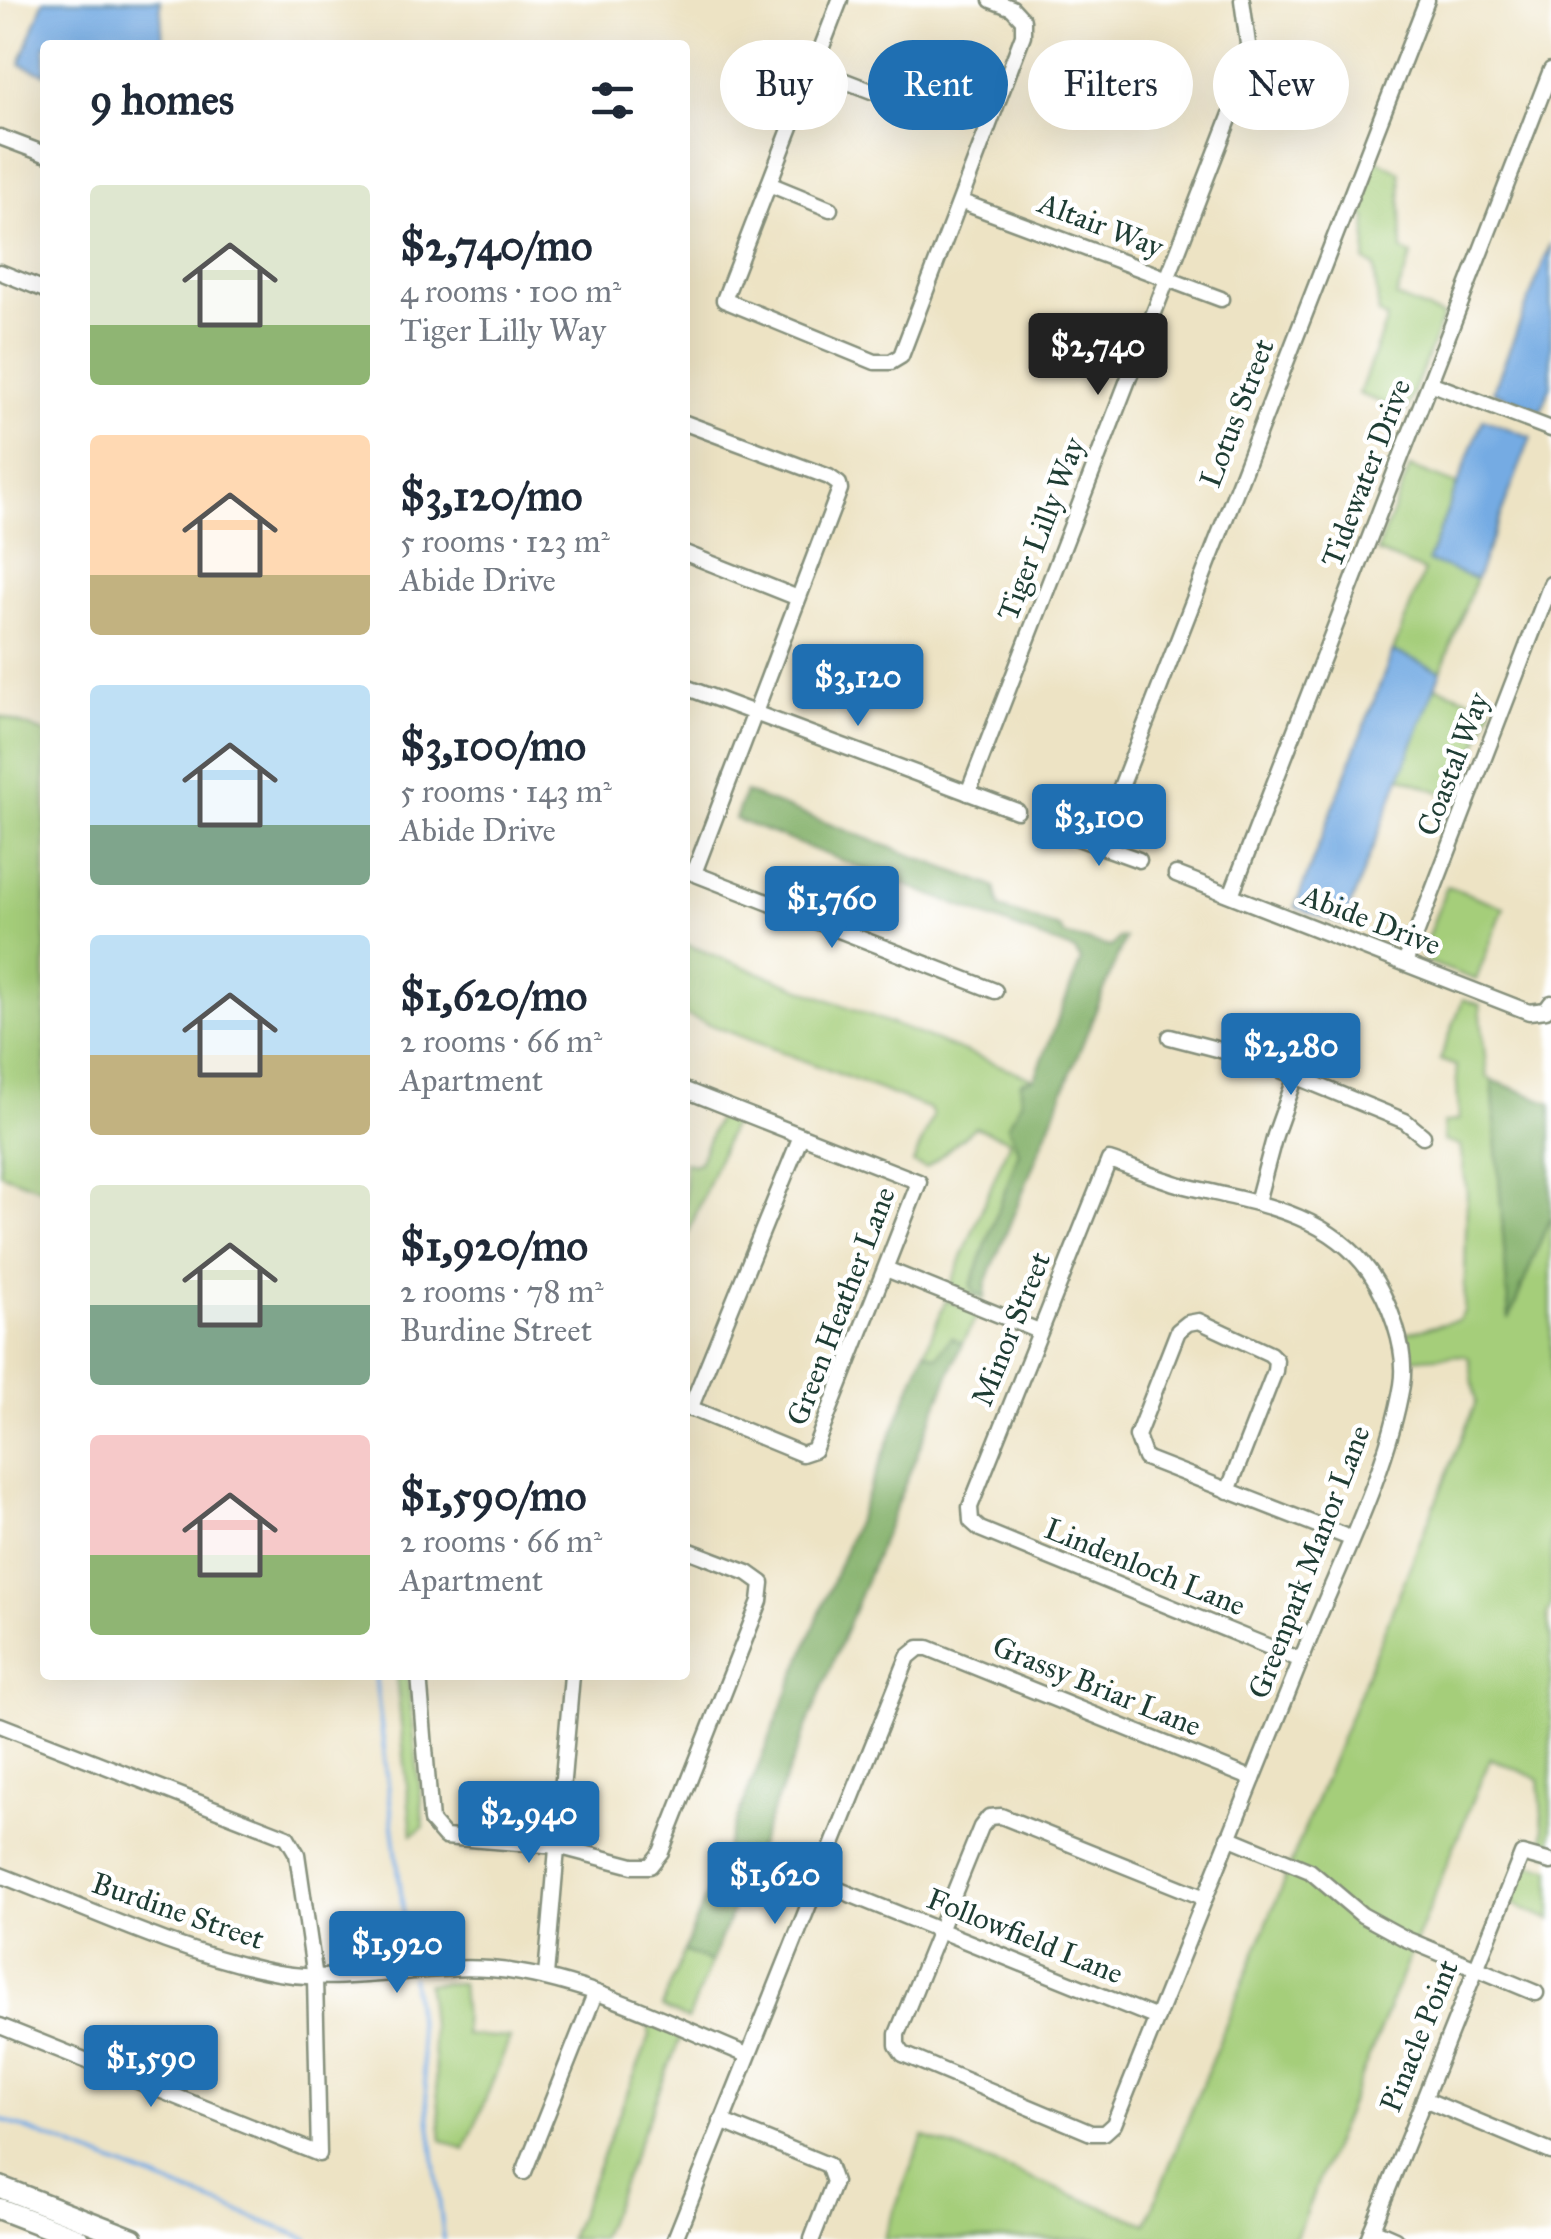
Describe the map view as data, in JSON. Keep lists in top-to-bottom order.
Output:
{
  "streets": {
    "street": [
      "Altair Way",
      "Lotus Street",
      "Tidewater Drive",
      "Tiger Lilly Way",
      "Coastal Way",
      "Abide Drive",
      "Green Heather Lane",
      "Minor Street",
      "Greenpark Manor Lane",
      "Lindenloch Lane",
      "Grassy Briar Lane",
      "Burdine Street",
      "Followfield Lane",
      "Pinacle Point"
    ]
  },
  "crossings": [
    ["Altair Way", "Tiger Lilly Way"],
    ["Tidewater Drive", "Abide Drive"],
    ["Coastal Way", "Abide Drive"],
    ["Minor Street", "Greenpark Manor Lane"],
    ["Minor Street", "Lindenloch Lane"],
    ["Greenpark Manor Lane", "Lindenloch Lane"],
    ["Greenpark Manor Lane", "Grassy Briar Lane"],
    ["Greenpark Manor Lane", "Followfield Lane"],
    ["Grassy Briar Lane", "Followfield Lane"]
  ],
  "page": {
    "chip": [
      "Buy",
      "Rent",
      "Filters",
      "New"
    ],
    "heading": "9 homes",
    "list": [
      {
        "name": "$2,740/mo",
        "note": "4 rooms · 100 m² · Tiger Lilly Way"
      },
      {
        "name": "$3,120/mo",
        "note": "5 rooms · 123 m² · Abide Drive"
      },
      {
        "name": "$3,100/mo",
        "note": "5 rooms · 143 m² · Abide Drive"
      },
      {
        "name": "$1,620/mo",
        "note": "2 rooms · 66 m² · Apartment"
      },
      {
        "name": "$1,920/mo",
        "note": "2 rooms · 78 m² · Burdine Street"
      },
      {
        "name": "$1,590/mo",
        "note": "2 rooms · 66 m² · Apartment"
      }
    ],
    "price": [
      "$2,740",
      "$3,120",
      "$3,100",
      "$1,760",
      "$2,280",
      "$2,940",
      "$1,620",
      "$1,920",
      "$1,590"
    ]
  }
}
